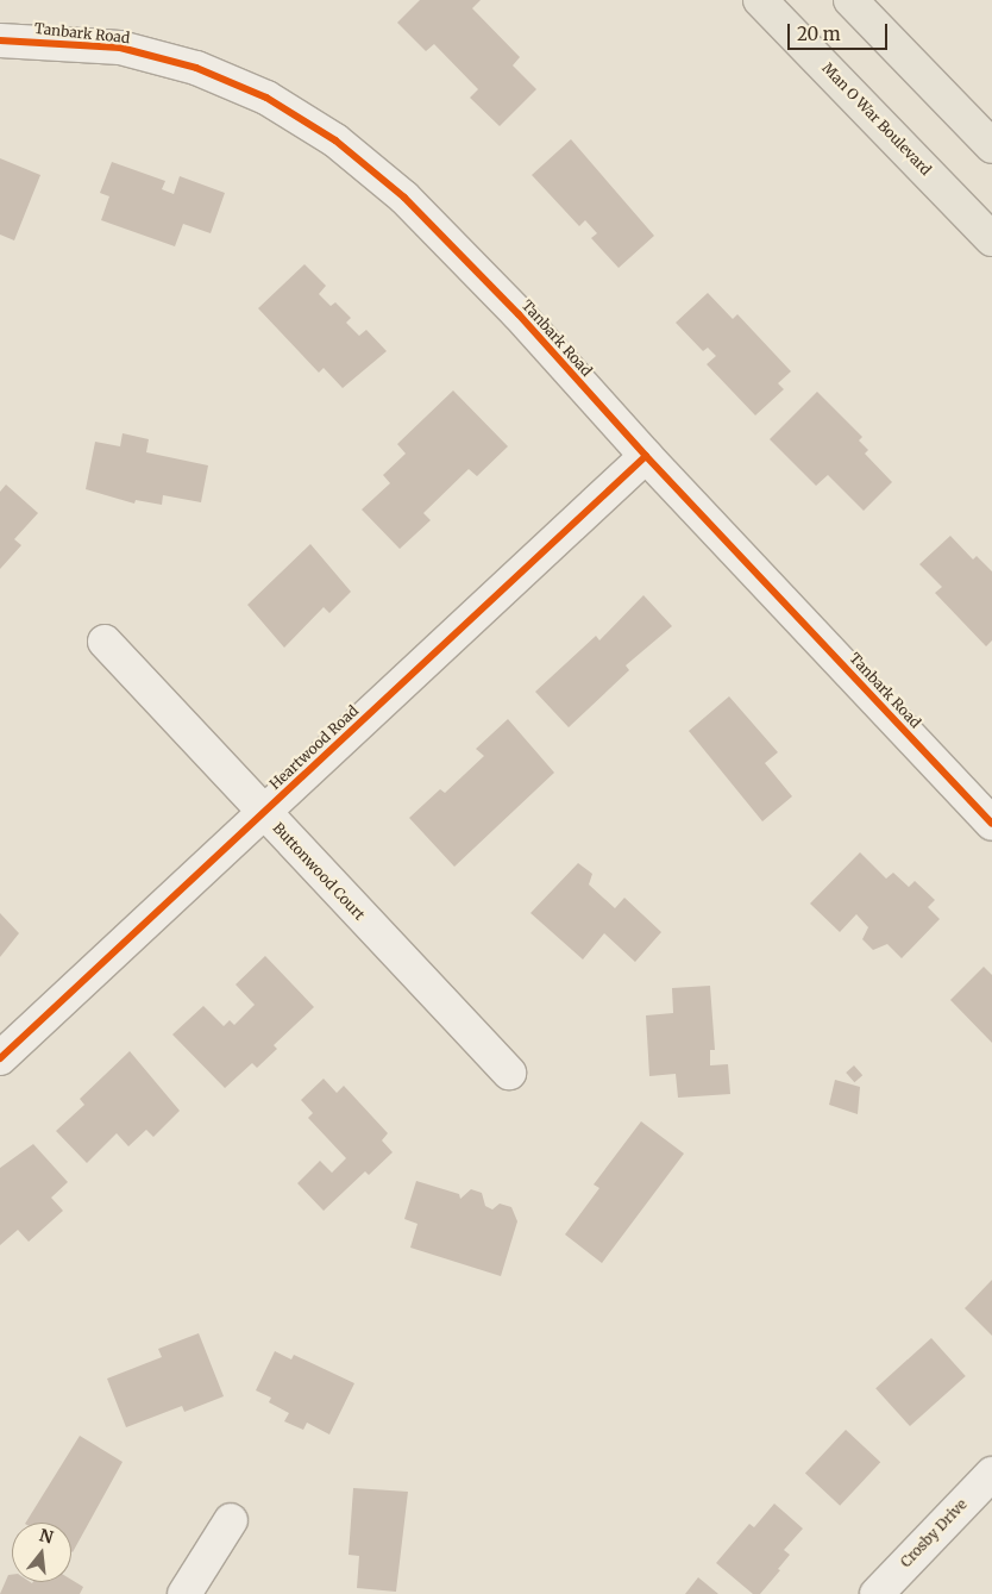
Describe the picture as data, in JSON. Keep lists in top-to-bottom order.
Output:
{
  "streets": {
    "main road": ["Man O War Boulevard"],
    "street": [
      "Tanbark Road",
      "Heartwood Road",
      "Buttonwood Court",
      "Crosby Drive"
    ]
  },
  "crossings": [
    ["Tanbark Road", "Heartwood Road"],
    ["Heartwood Road", "Buttonwood Court"]
  ],
  "scale_bar": "20 m",
  "north": "top"
}
